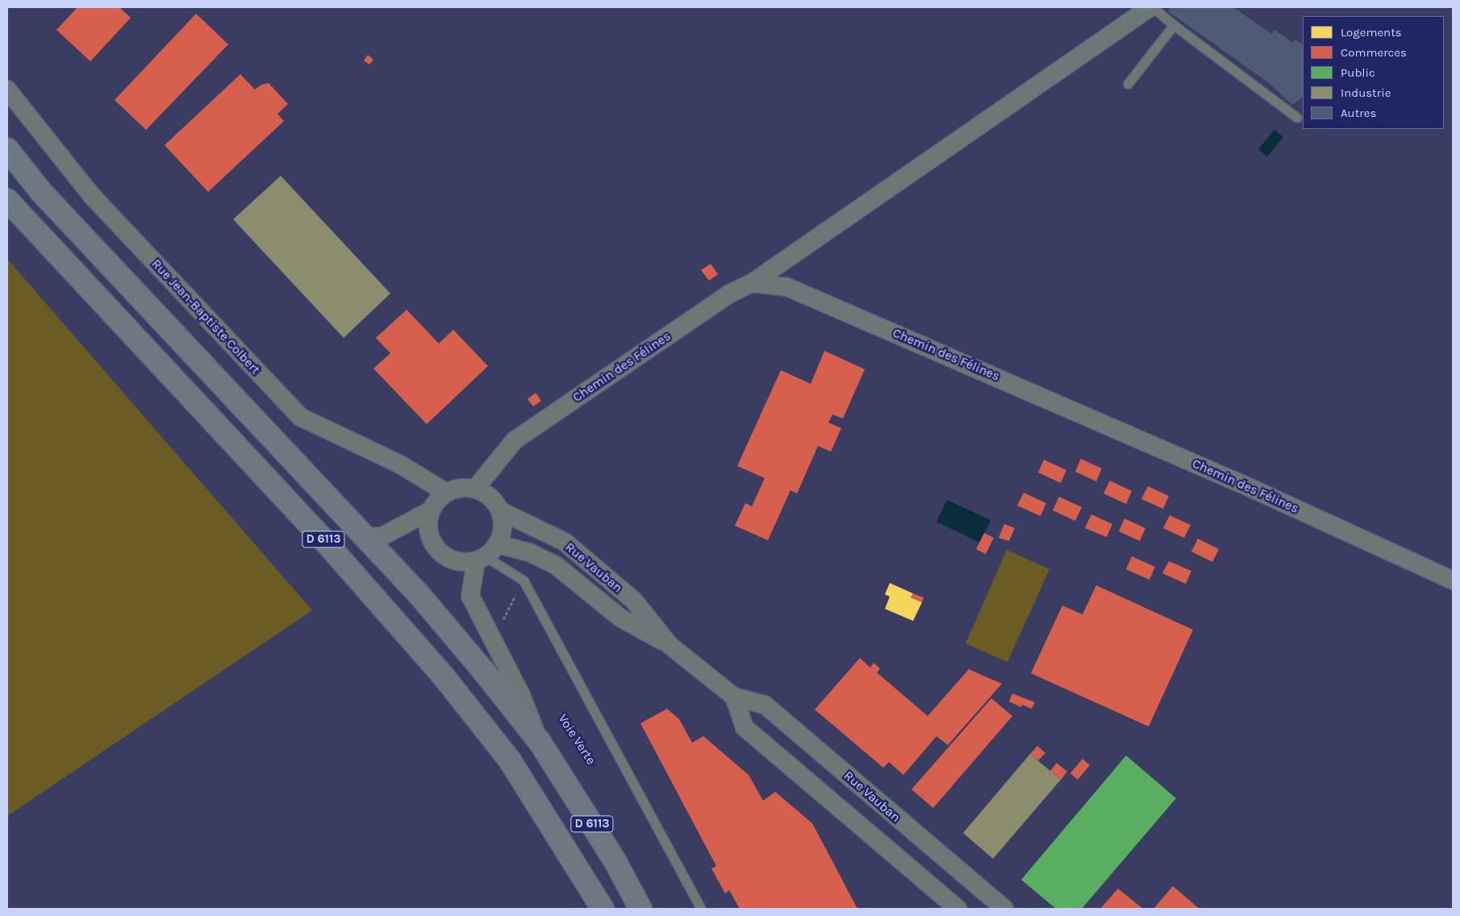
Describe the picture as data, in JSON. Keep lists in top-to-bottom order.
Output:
{
  "streets": {
    "main road": ["D 6113"],
    "street": ["Rue Jean-Baptiste Colbert", "Chemin des Félines", "Rue Vauban"]
  },
  "crossings": [
    ["Rue Jean-Baptiste Colbert", "Chemin des Félines"],
    ["Rue Jean-Baptiste Colbert", "Rue Vauban"],
    ["Chemin des Félines", "Rue Vauban"]
  ],
  "legend": [
    "Logements",
    "Commerces",
    "Public",
    "Industrie",
    "Autres"
  ]
}
